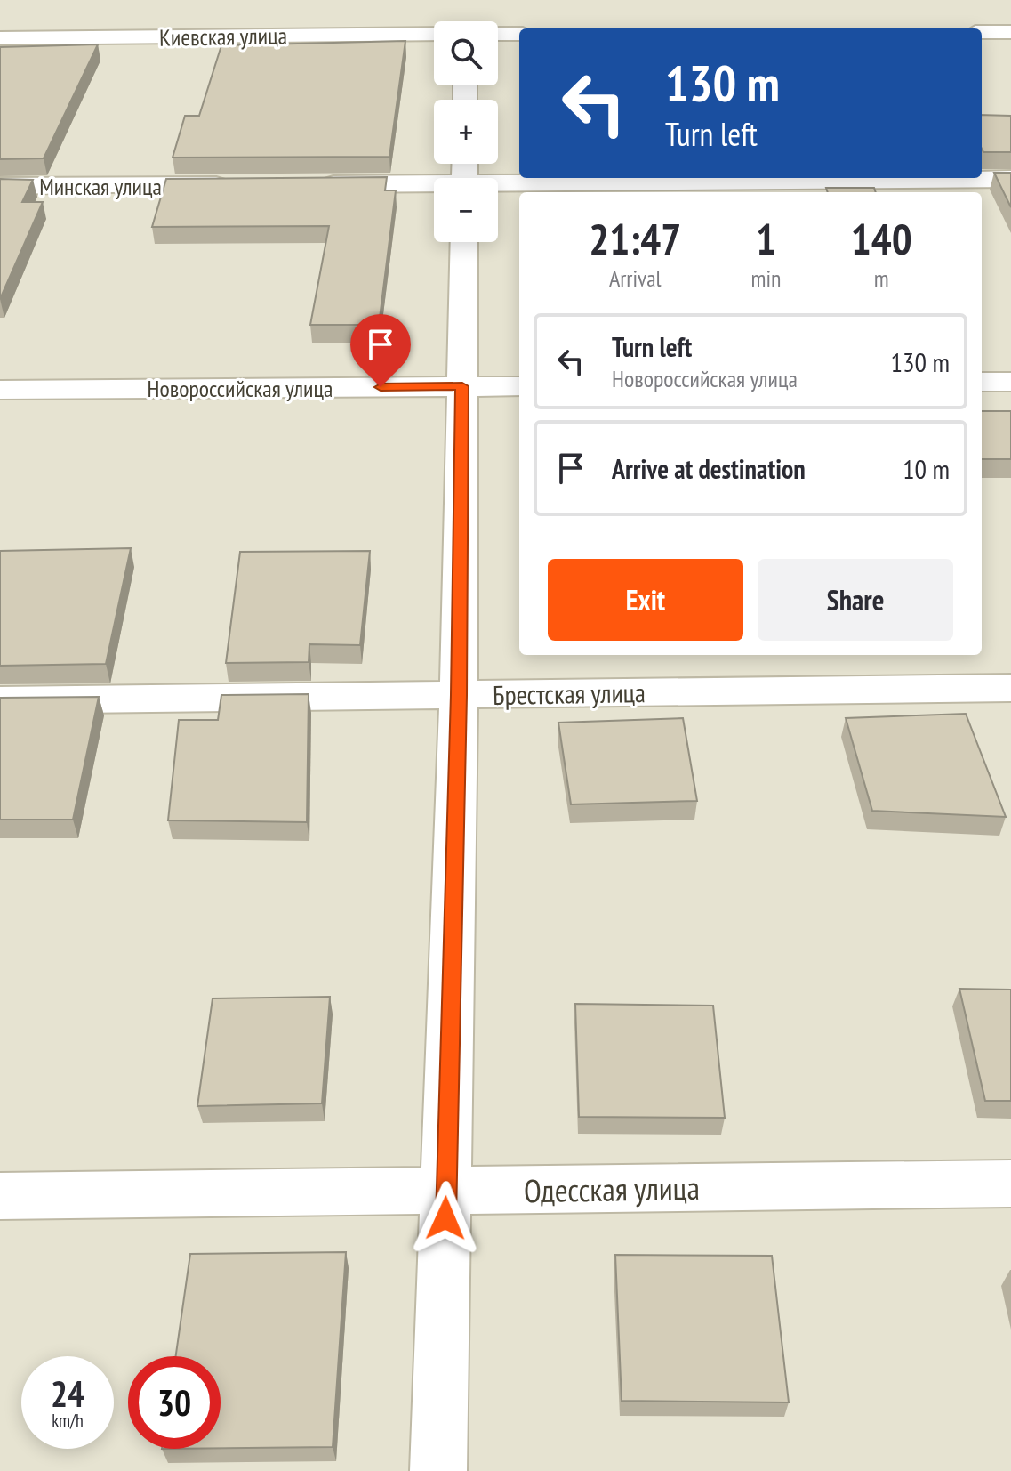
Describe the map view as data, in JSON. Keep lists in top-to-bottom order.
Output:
{
  "streets": {
    "street": [
      "Киевская улица",
      "Минская улица",
      "Новороссийская улица",
      "Брестская улица",
      "Одесская улица"
    ]
  },
  "page": {
    "map_buttons": ["+", "−"],
    "turn": ["130 m", "Turn left"],
    "eta": [
      "21:47",
      "Arrival",
      "1",
      "min",
      "140",
      "m"
    ],
    "list": [
      {
        "name": "Turn left",
        "note": "Новороссийская улица",
        "value": "130 m"
      },
      {
        "name": "Arrive at destination",
        "value": "10 m"
      }
    ],
    "buttons": ["Exit", "Share"],
    "speed": "24 km/h",
    "limit": "30"
  }
}
